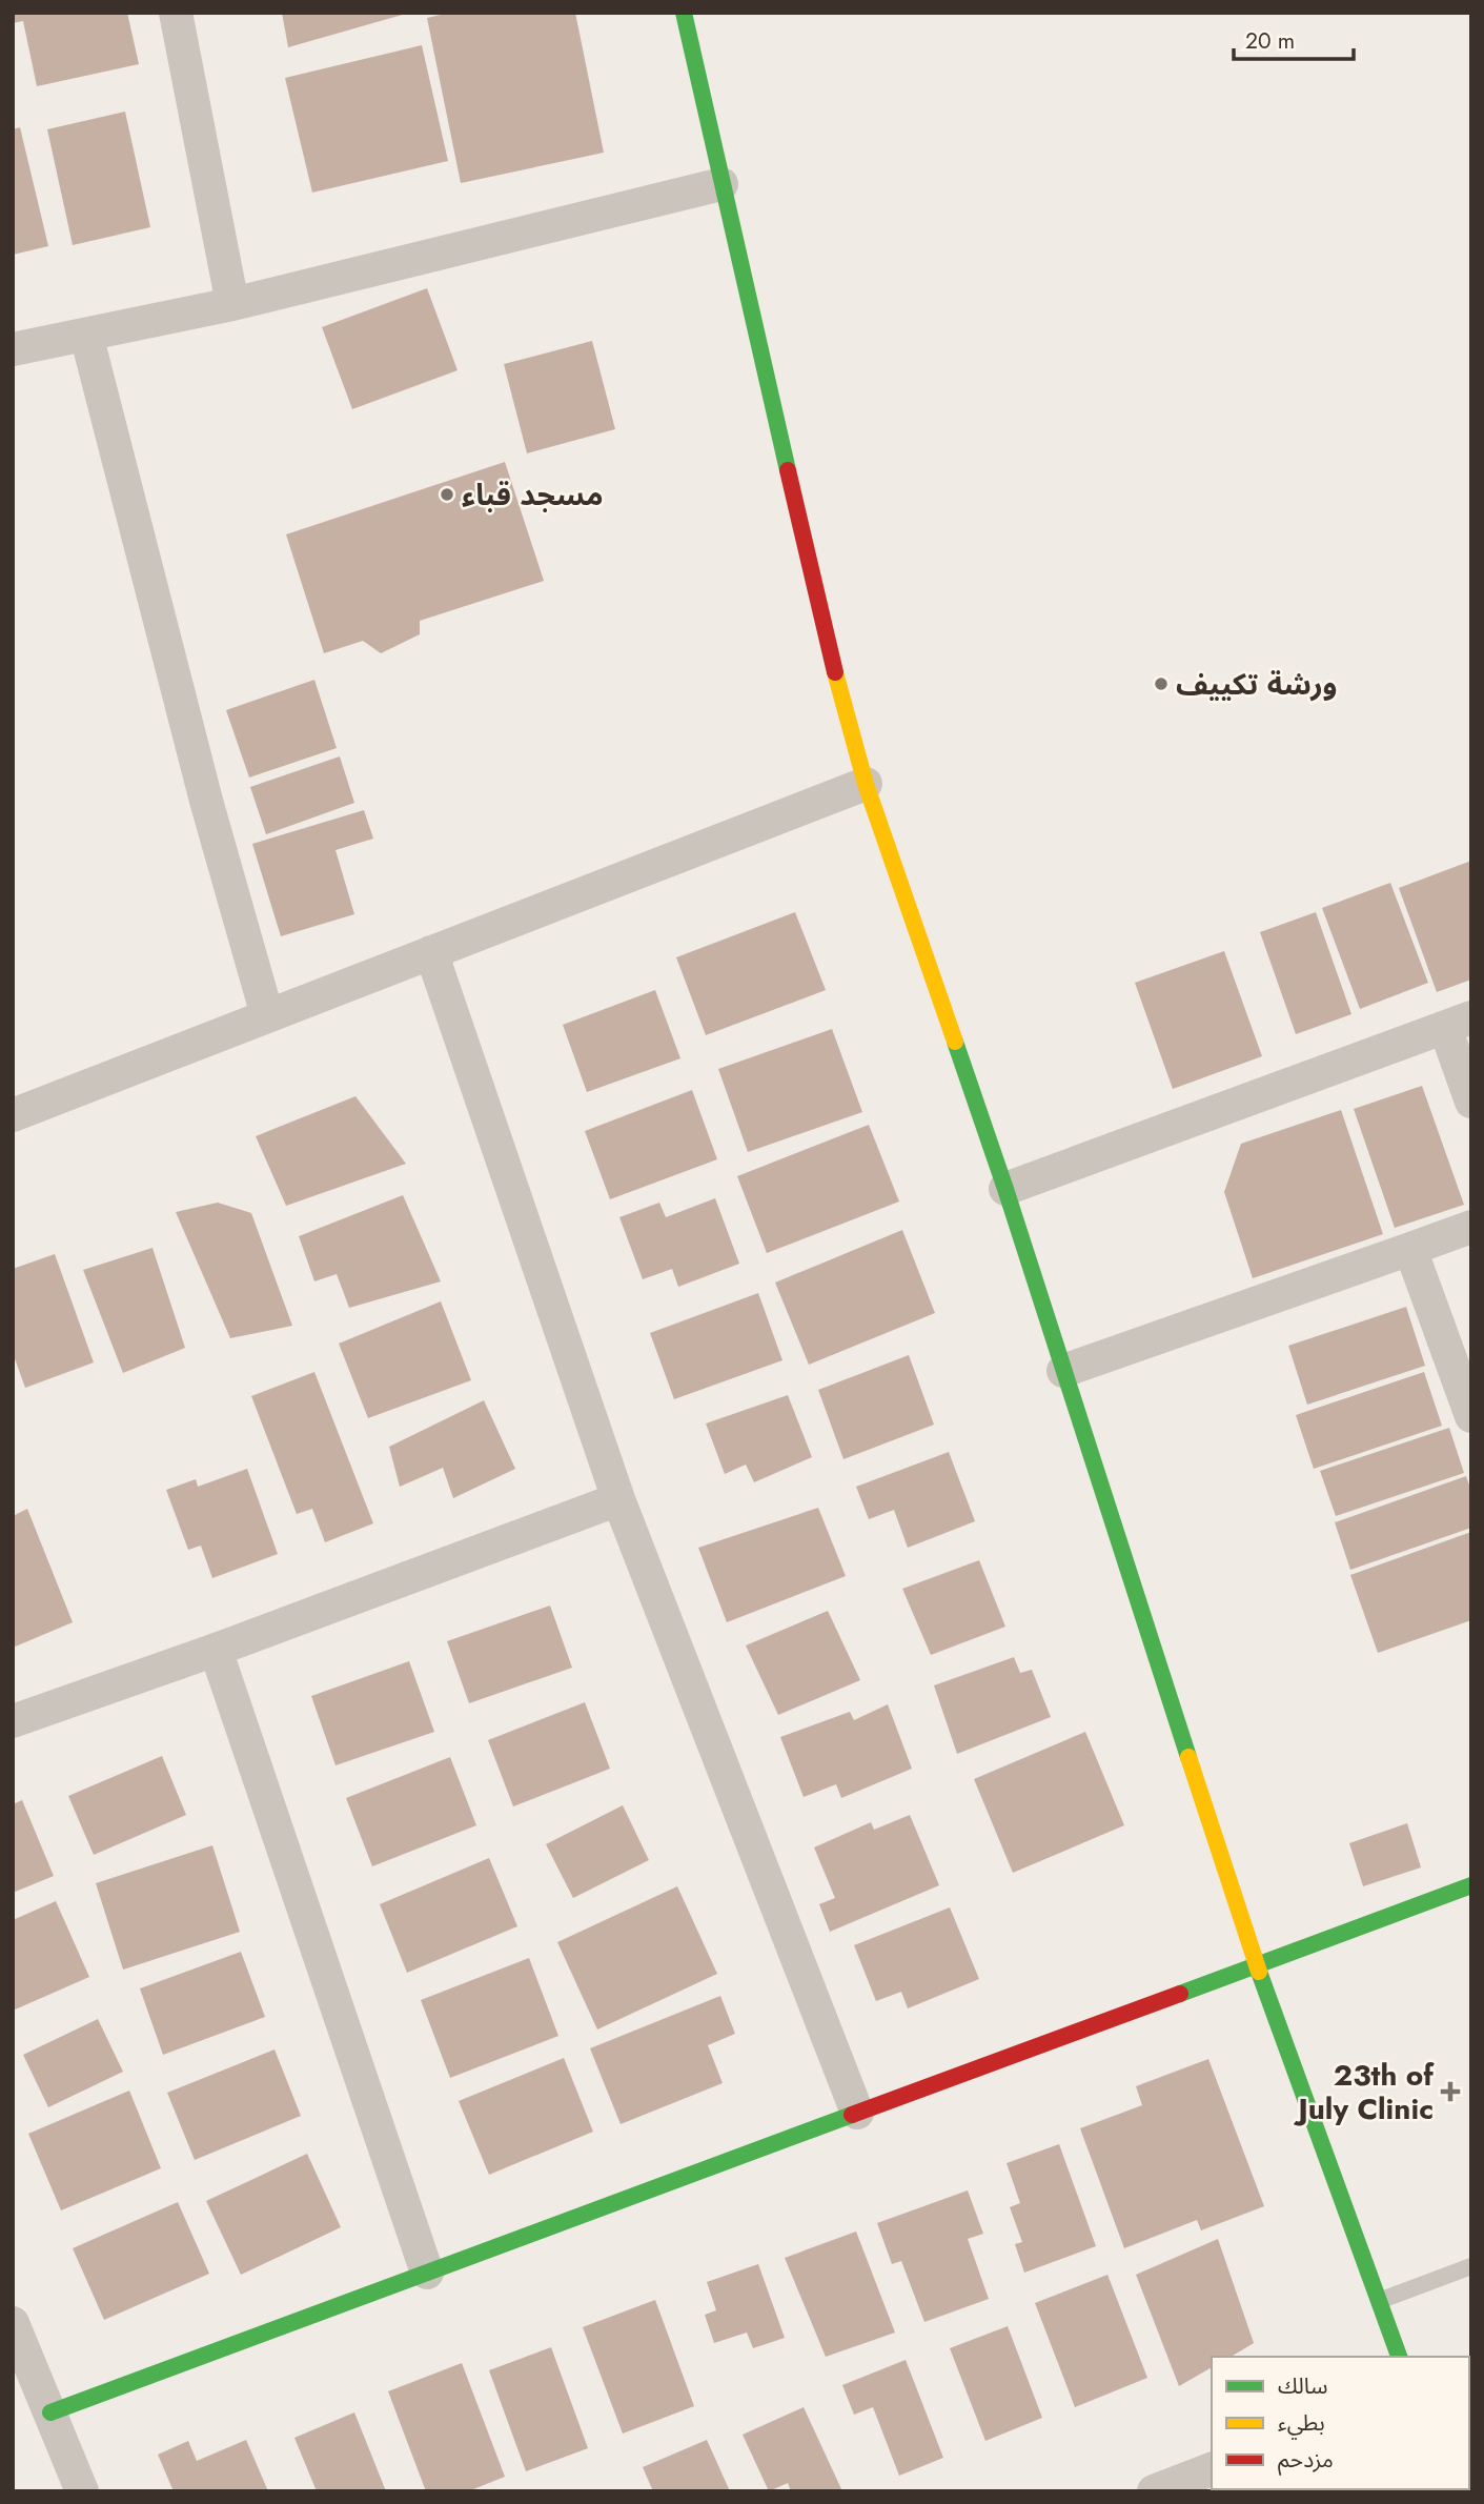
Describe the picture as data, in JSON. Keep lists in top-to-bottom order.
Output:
{
  "places": {
    "other": ["مسجد قباء", "ورشة تكييف"],
    "health": ["23th of July Clinic"]
  },
  "legend": ["سالك", "بطيء", "مزدحم"],
  "scale_bar": "20 m"
}
